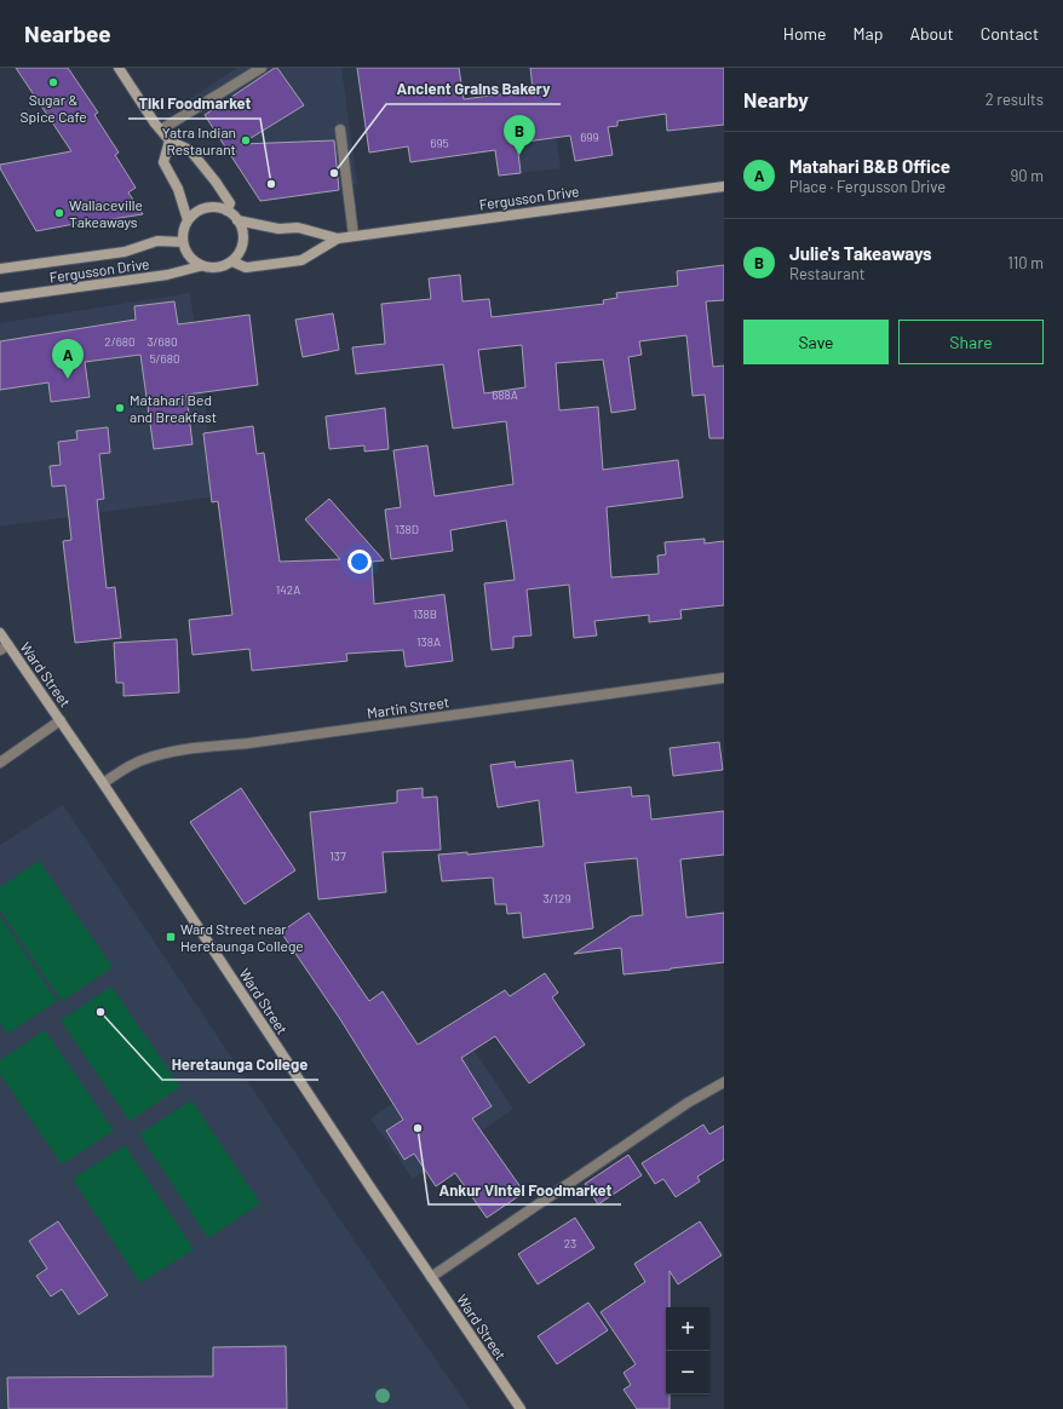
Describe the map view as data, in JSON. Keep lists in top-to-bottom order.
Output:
{
  "streets": {
    "street": ["Fergusson Drive", "Ward Street", "Martin Street"]
  },
  "crossings": [
    ["Ward Street", "Martin Street"]
  ],
  "places": {
    "other": [
      "Sugar & Spice Cafe",
      "Yatra Indian Restaurant",
      "Ancient Grains Bakery",
      "Tiki Foodmarket",
      "Wallaceville Takeaways",
      "Matahari Bed and Breakfast",
      "Heretaunga College",
      "Ankur Vintel Foodmarket"
    ],
    "transit": ["Ward Street near Heretaunga College"]
  },
  "house_numbers": [
    "699",
    "695",
    "2/680",
    "3/680",
    "5/680",
    "688A",
    "138D",
    "142A",
    "138B",
    "138A",
    "137",
    "3/129",
    "23"
  ],
  "page": {
    "header": "Nearbee",
    "nav": [
      "Home",
      "Map",
      "About",
      "Contact"
    ],
    "heading": ["Nearby", "2 results"],
    "pins": ["B", "A"],
    "list": [
      {
        "mark": "A",
        "name": "Matahari B&B Office",
        "note": "Place · Fergusson Drive",
        "value": "90 m"
      },
      {
        "mark": "B",
        "name": "Julie's Takeaways",
        "note": "Restaurant",
        "value": "110 m"
      }
    ],
    "buttons": ["Save", "Share"],
    "map_buttons": ["+", "−"]
  }
}
